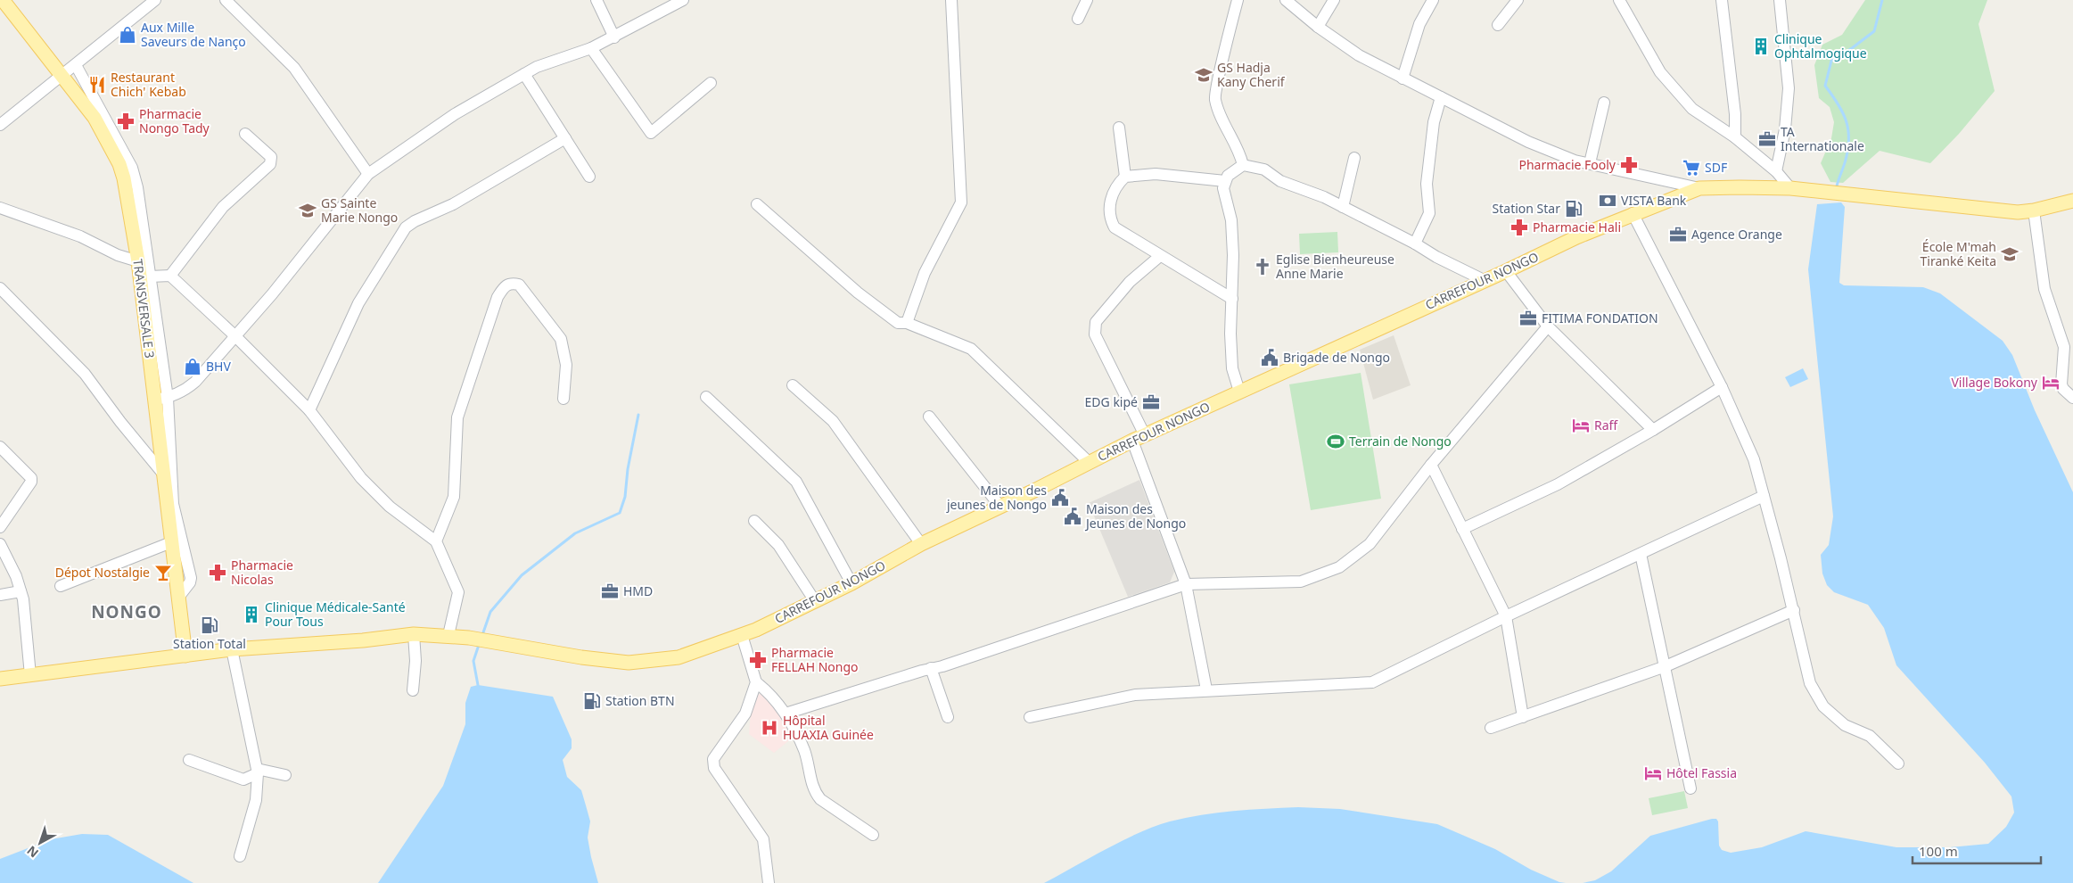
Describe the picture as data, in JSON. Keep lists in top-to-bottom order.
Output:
{
  "streets": {
    "main road": ["CARREFOUR NONGO", "TRANSVERSALE 3"]
  },
  "crossings": [
    ["CARREFOUR NONGO", "TRANSVERSALE 3"]
  ],
  "districts": ["NONGO"],
  "places": {
    "shop": ["Aux Mille Saveurs de Nanço", "BHV"],
    "building": ["Clinique Ophtalmogique", "Clinique Médicale-Santé Pour Tous"],
    "school or university": ["GS Hadja Kany Cherif", "GS Sainte Marie Nongo", "École M'mah Tiranké Keita"],
    "restaurant": ["Restaurant Chich' Kebab"],
    "pharmacy": [
      "Pharmacie Nongo Tady",
      "Pharmacie Fooly",
      "Pharmacie Hali",
      "Pharmacie Nicolas",
      "Pharmacie FELLAH Nongo"
    ],
    "office": [
      "TA Internationale",
      "Agence Orange",
      "FITIMA FONDATION",
      "EDG kipé",
      "HMD"
    ],
    "supermarket": ["SDF"],
    "bank": ["VISTA Bank"],
    "fuel station": ["Station Star", "Station Total", "Station BTN"],
    "church": ["Eglise Bienheureuse Anne Marie"],
    "public building": ["Brigade de Nongo", "Maison des jeunes de Nongo", "Maison des Jeunes de Nongo"],
    "hotel": ["Village Bokony", "Raff", "Hôtel Fassia"],
    "sports": ["Terrain de Nongo"],
    "bar": ["Dépot Nostalgie"],
    "hospital": ["Hôpital HUAXIA Guinée"]
  },
  "scale_bar": "100 m",
  "north": "bottom left"
}
